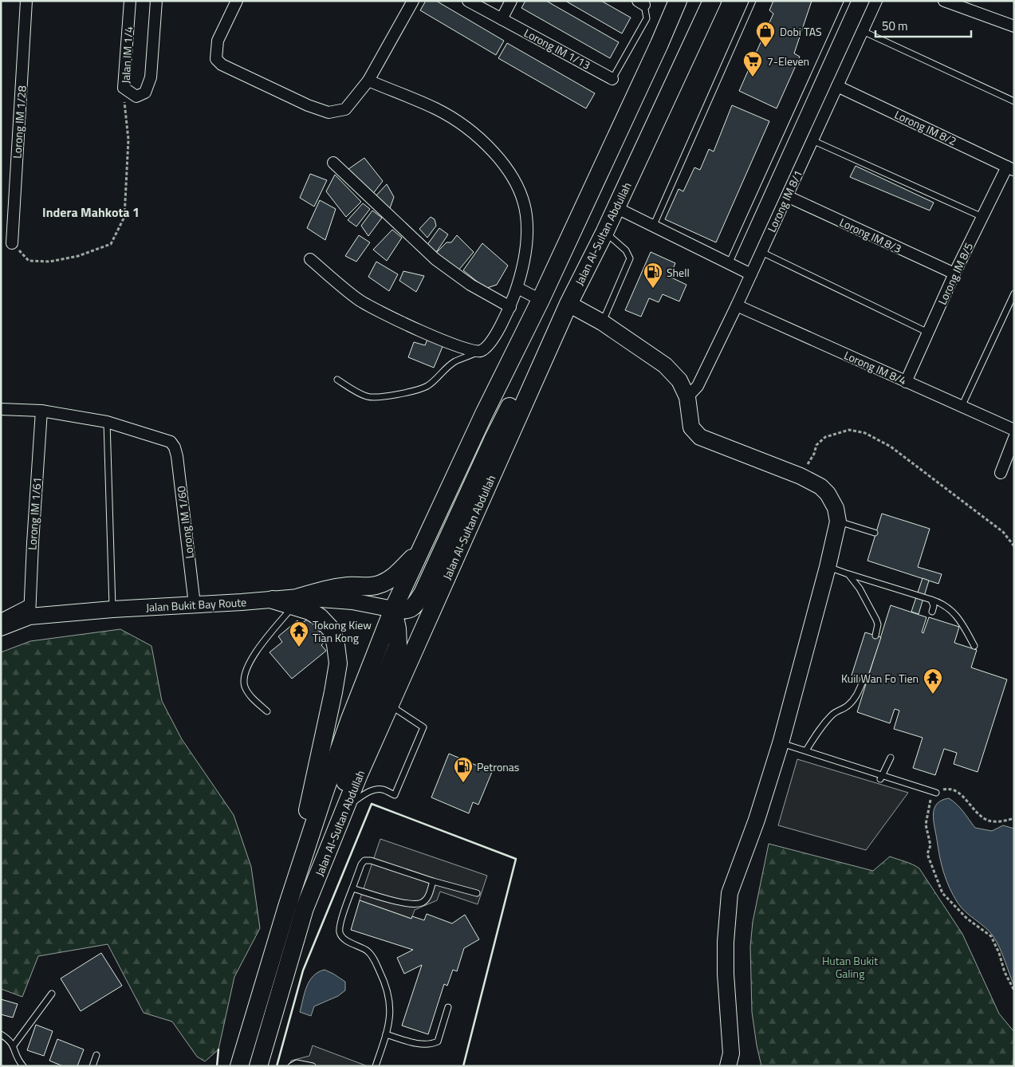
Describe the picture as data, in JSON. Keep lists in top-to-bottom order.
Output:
{
  "streets": {
    "main road": ["Jalan Al-Sultan Abdullah"],
    "street": [
      "Lorong IM 1/13",
      "Jalan IM 1/4",
      "Lorong IM 1/28",
      "Lorong IM 8/2",
      "Lorong IM 8/1",
      "Lorong IM 8/3",
      "Lorong IM 8/5",
      "Lorong IM 8/4",
      "Lorong IM 1/61",
      "Lorong IM 1/60",
      "Jalan Bukit Bay Route"
    ]
  },
  "crossings": [
    ["Lorong IM 8/2", "Lorong IM 8/1"],
    ["Lorong IM 8/2", "Lorong IM 8/5"],
    ["Lorong IM 8/1", "Lorong IM 8/3"],
    ["Lorong IM 8/1", "Lorong IM 8/4"],
    ["Lorong IM 8/3", "Lorong IM 8/5"],
    ["Lorong IM 8/5", "Lorong IM 8/4"],
    ["Lorong IM 1/61", "Jalan Bukit Bay Route"],
    ["Lorong IM 1/60", "Jalan Bukit Bay Route"]
  ],
  "districts": ["Indera Mahkota 1"],
  "parks": ["Hutan Bukit Galing"],
  "places": {
    "shop": ["Dobi TAS"],
    "supermarket": ["7-Eleven"],
    "fuel station": ["Shell", "Petronas"],
    "temple": ["Tokong Kiew Tian Kong", "Kuil Wan Fo Tien"]
  },
  "scale_bar": "50 m"
}
